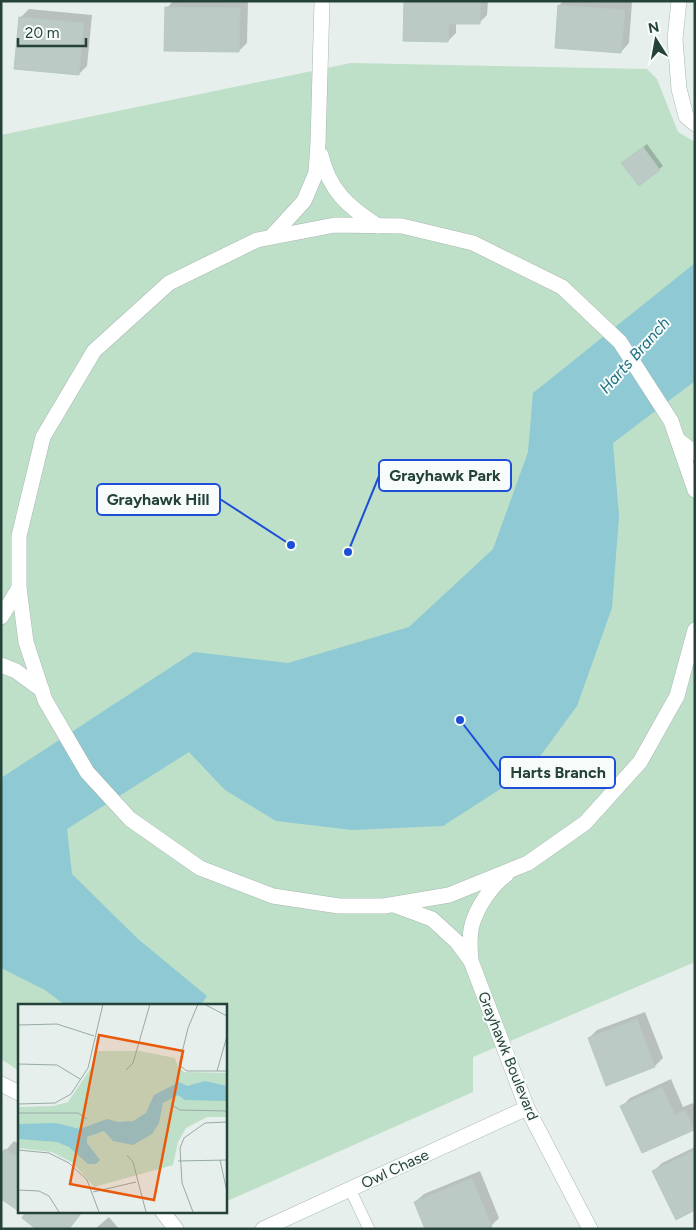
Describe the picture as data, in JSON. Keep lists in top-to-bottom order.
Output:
{
  "streets": {
    "street": ["Grayhawk Boulevard", "Owl Chase"]
  },
  "crossings": [
    ["Grayhawk Boulevard", "Owl Chase"]
  ],
  "water": ["Harts Branch"],
  "places": ["Grayhawk Hill", "Grayhawk Park", "Harts Branch"],
  "scale_bar": "20 m",
  "north": "top"
}
